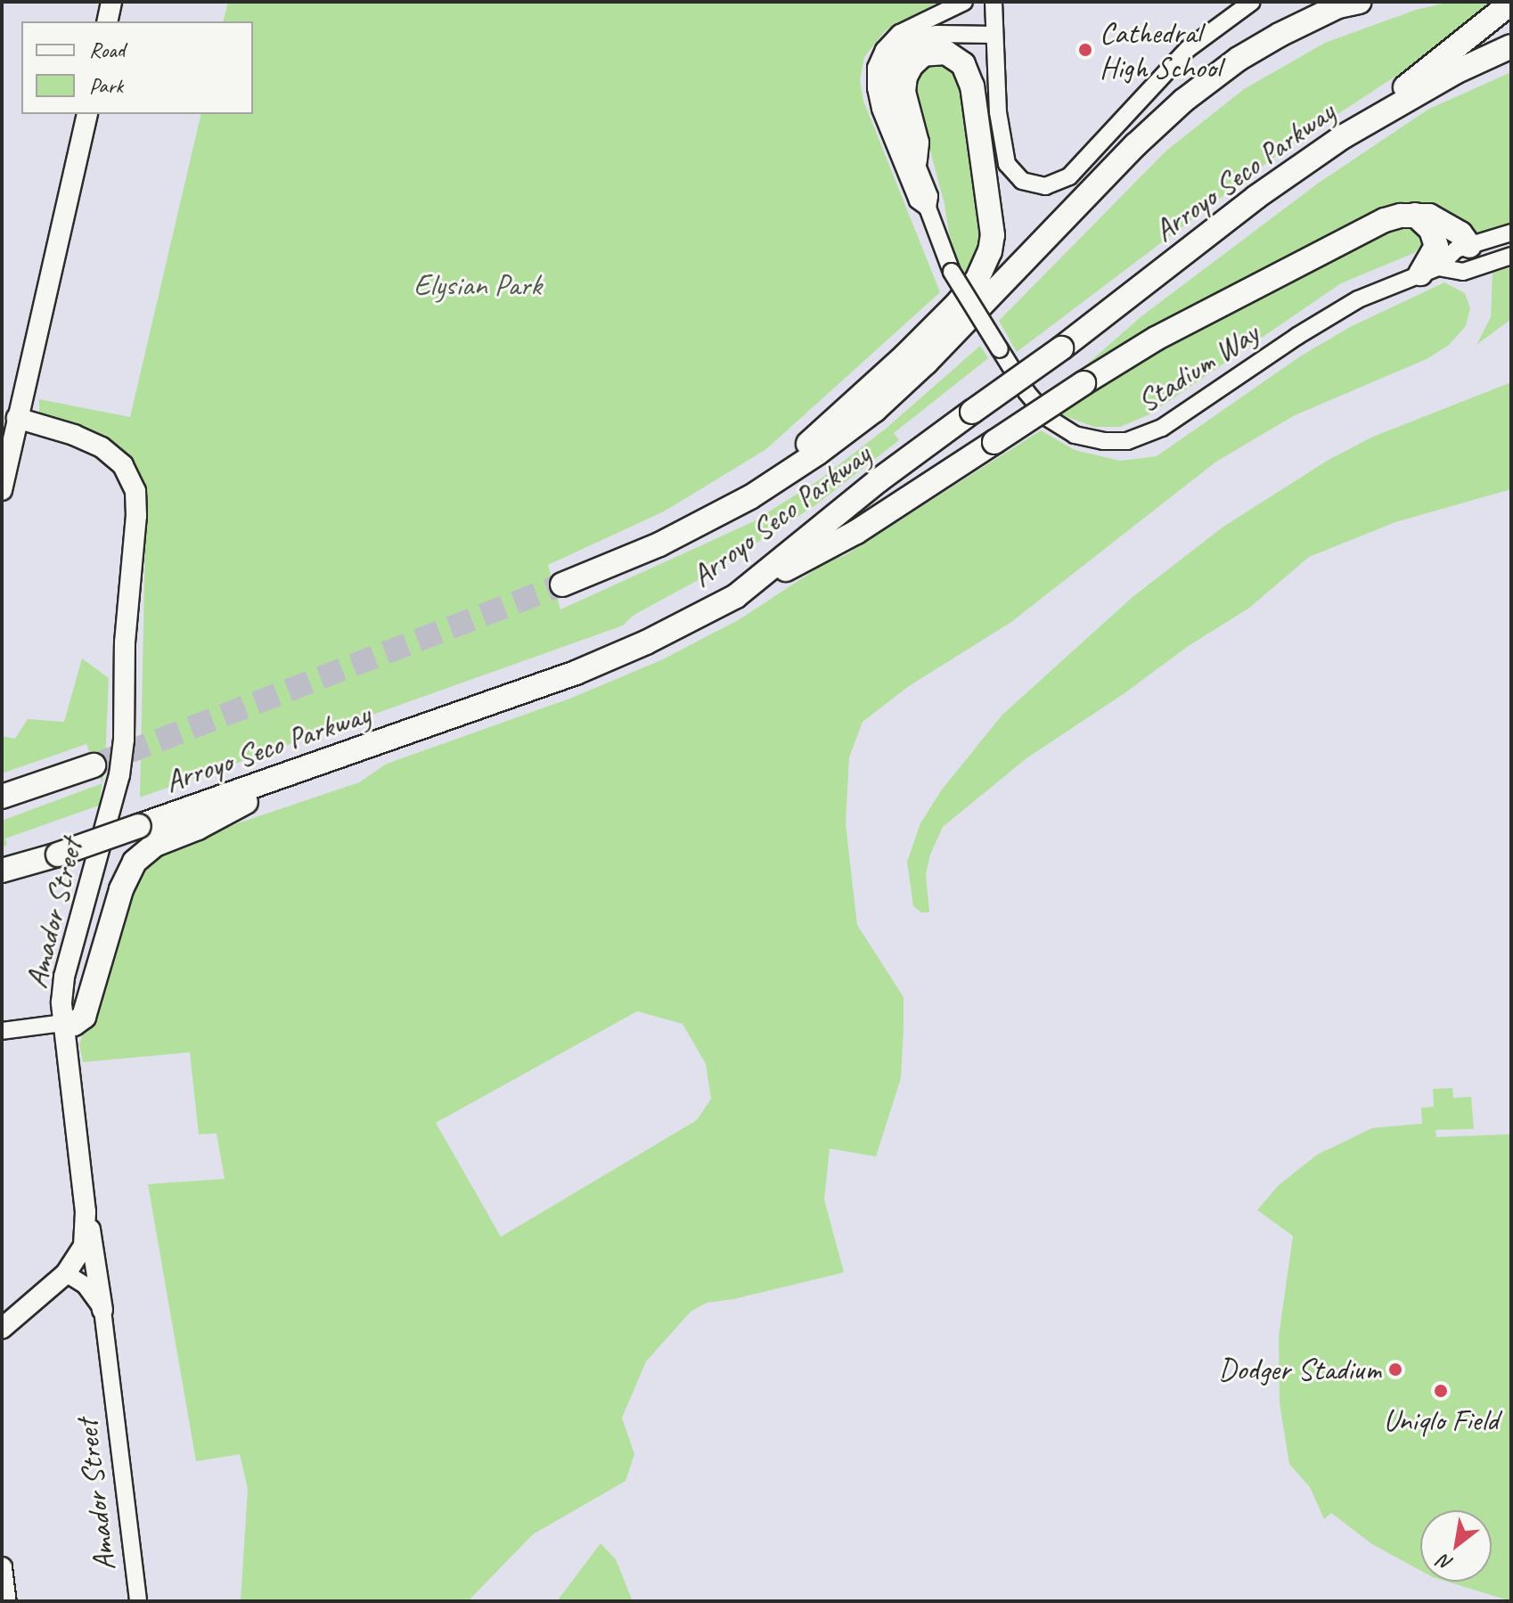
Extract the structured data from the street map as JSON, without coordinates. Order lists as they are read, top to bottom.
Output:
{
  "streets": {
    "highway": ["Arroyo Seco Parkway"],
    "main road": ["Amador Street"],
    "street": ["Stadium Way"]
  },
  "parks": ["Elysian Park"],
  "places": ["Cathedral High School", "Dodger Stadium", "Uniqlo Field"],
  "legend": ["Road", "Park"],
  "north": "bottom left"
}
